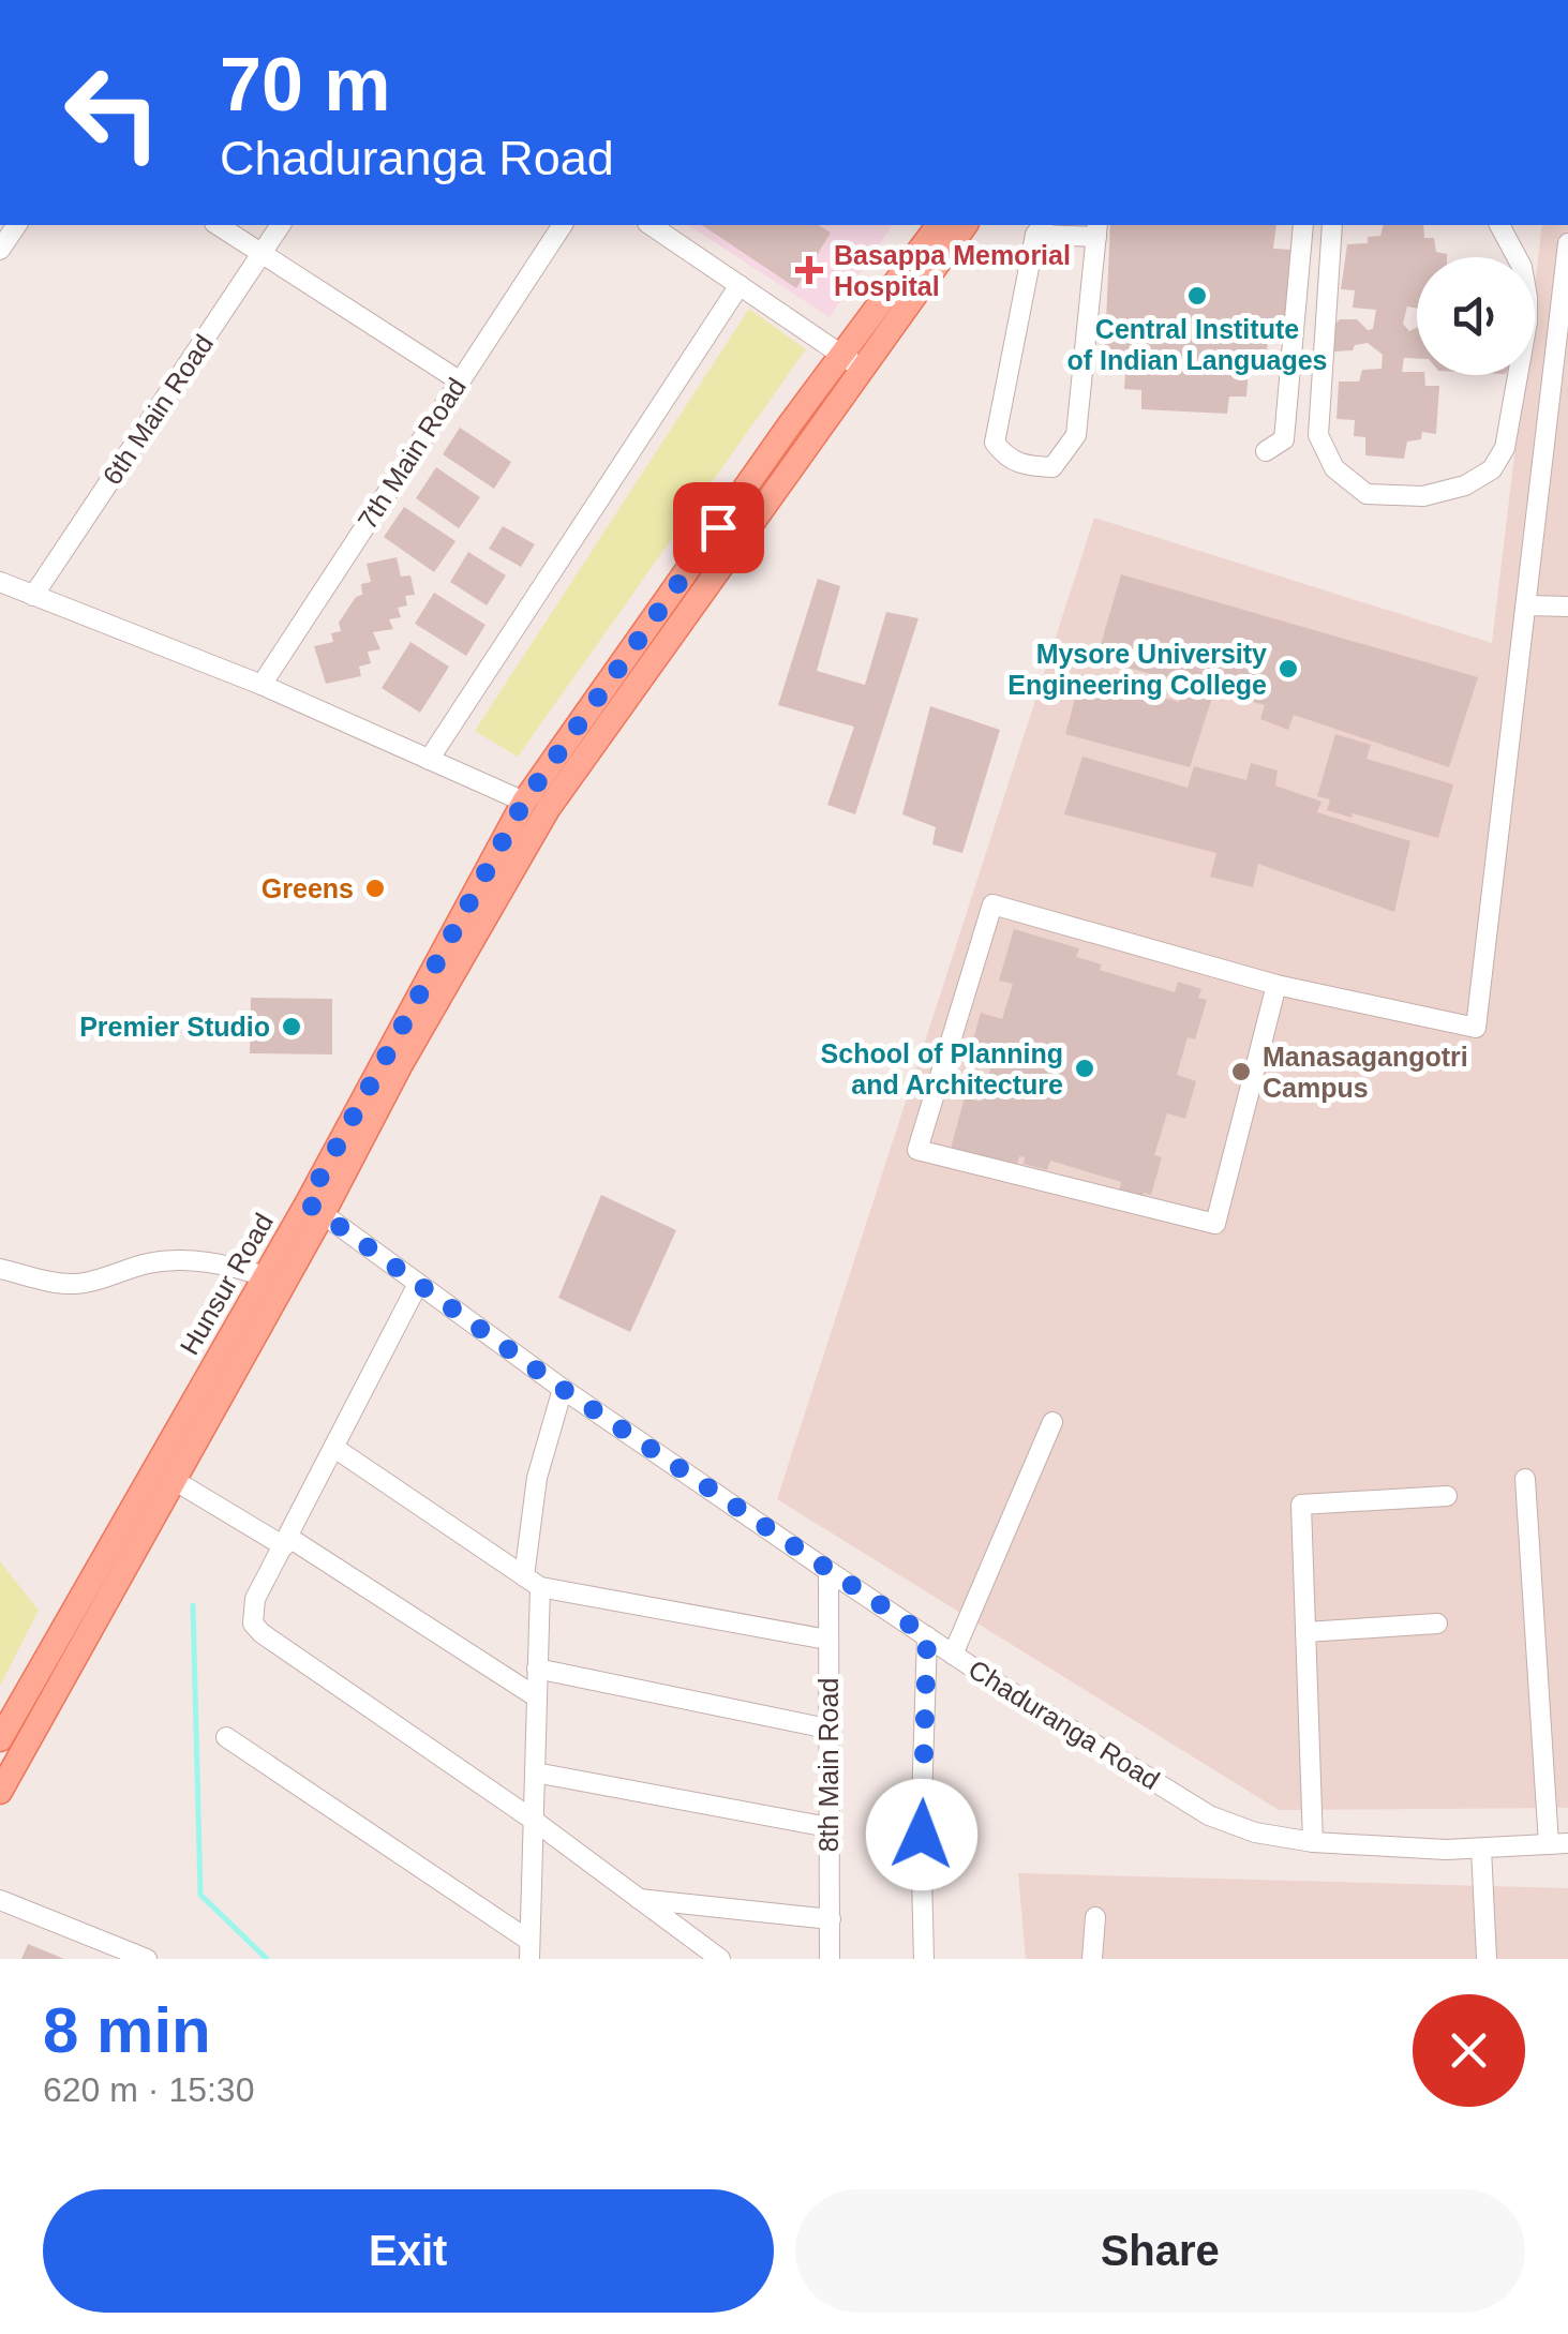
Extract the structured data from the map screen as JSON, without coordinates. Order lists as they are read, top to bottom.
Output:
{
  "streets": {
    "main road": ["Hunsur Road"],
    "street": [
      "6th Main Road",
      "7th Main Road",
      "Chaduranga Road",
      "8th Main Road"
    ]
  },
  "crossings": [
    ["Hunsur Road", "Chaduranga Road"],
    ["Chaduranga Road", "8th Main Road"]
  ],
  "places": {
    "health": ["Basappa Memorial Hospital"],
    "other": [
      "Central Institute of Indian Languages",
      "Mysore University Engineering College",
      "Greens",
      "Premier Studio",
      "School of Planning and Architecture",
      "Manasagangotri Campus"
    ]
  },
  "page": {
    "turn": ["70 m", "Chaduranga Road"],
    "heading": ["8 min", "620 m · 15:30"],
    "buttons": ["Exit", "Share"]
  }
}
